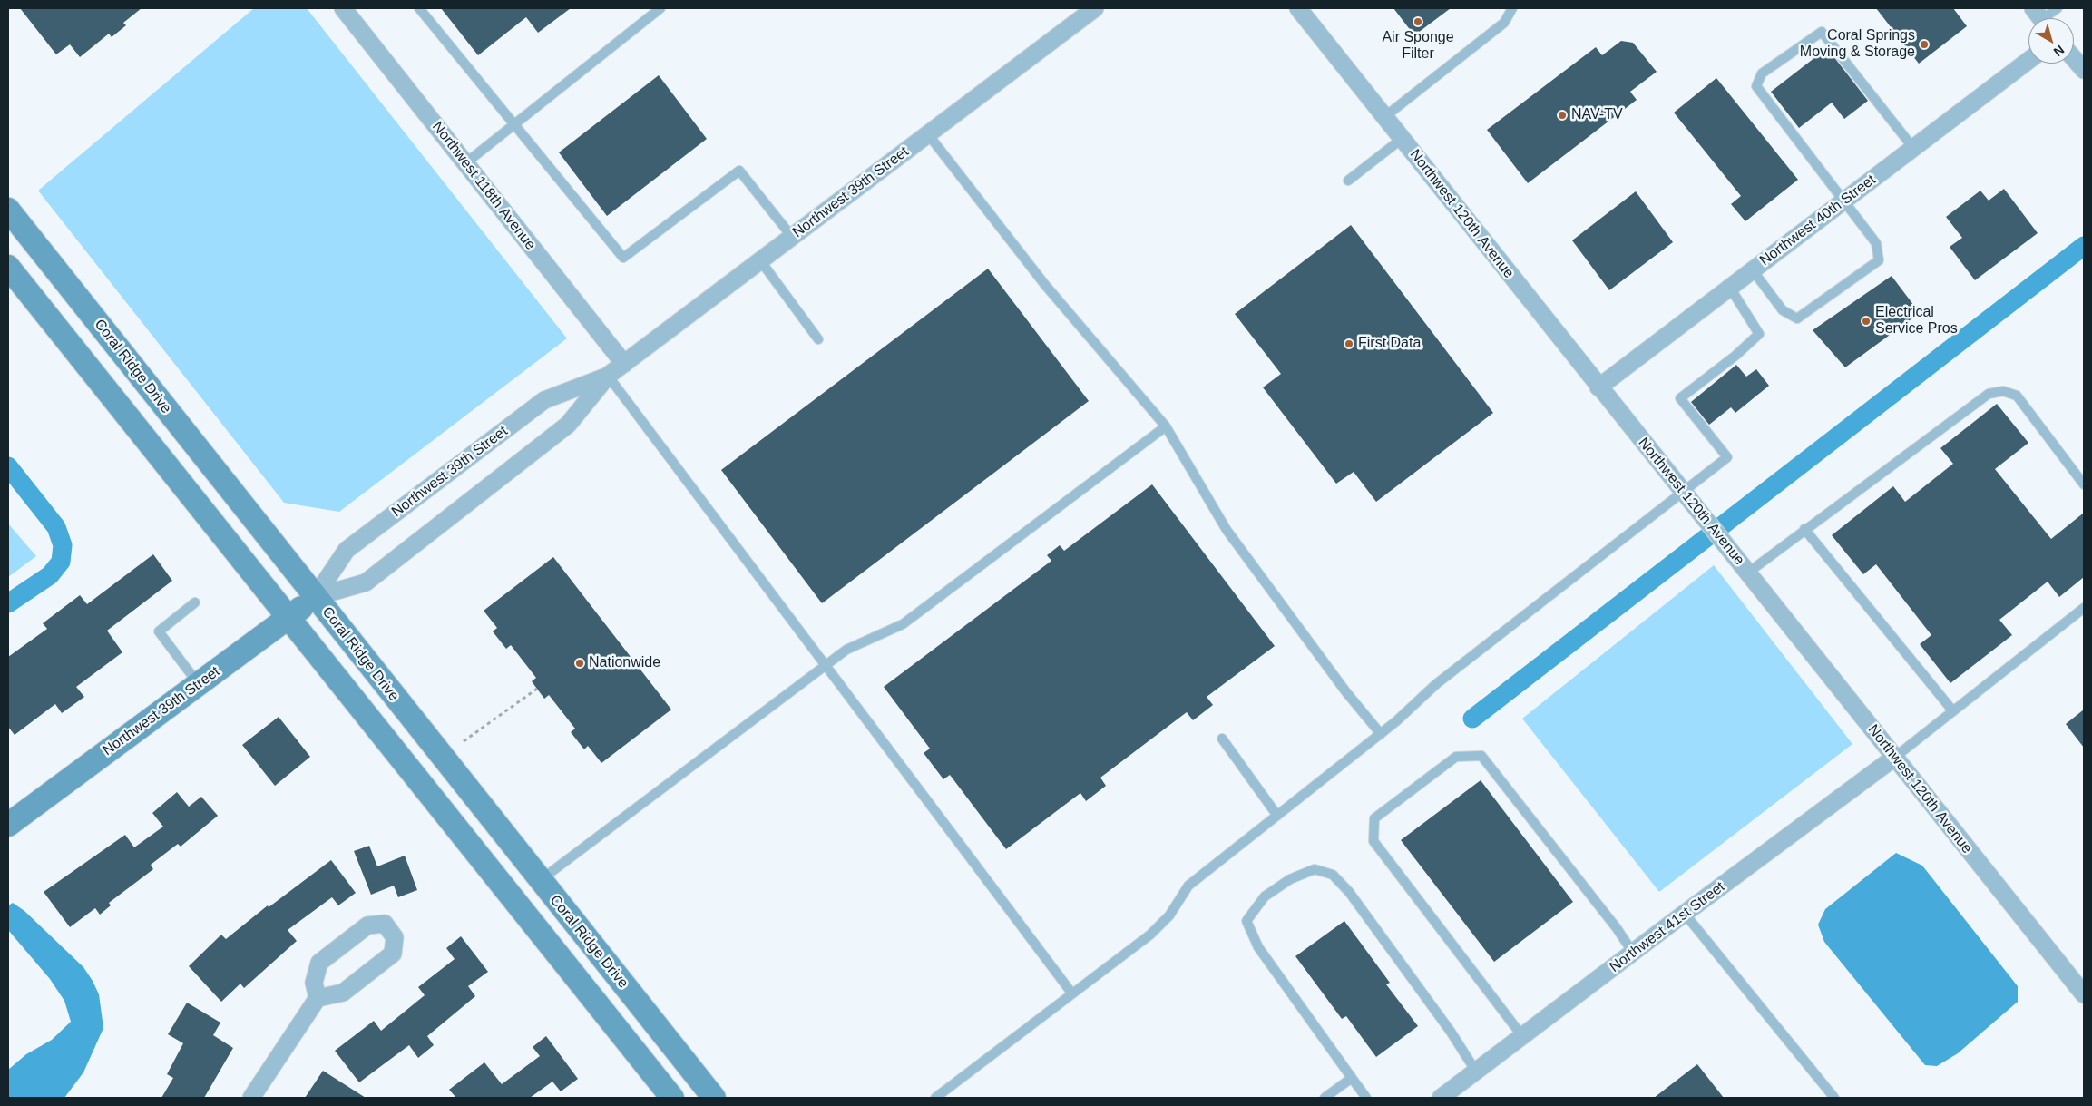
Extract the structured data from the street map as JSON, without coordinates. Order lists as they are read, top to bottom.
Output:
{
  "streets": {
    "main road": ["Northwest 39th Street", "Coral Ridge Drive"],
    "street": [
      "Northwest 118th Avenue",
      "Northwest 120th Avenue",
      "Northwest 40th Street",
      "Northwest 41st Street"
    ]
  },
  "crossings": [
    ["Northwest 118th Avenue", "Northwest 39th Street"],
    ["Northwest 39th Street", "Coral Ridge Drive"],
    ["Northwest 120th Avenue", "Northwest 40th Street"],
    ["Northwest 120th Avenue", "Northwest 41st Street"]
  ],
  "places": [
    "Air Sponge Filter",
    "Coral Springs Moving & Storage",
    "NAV-TV",
    "Electrical Service Pros",
    "First Data",
    "Nationwide"
  ],
  "north": "bottom right"
}
